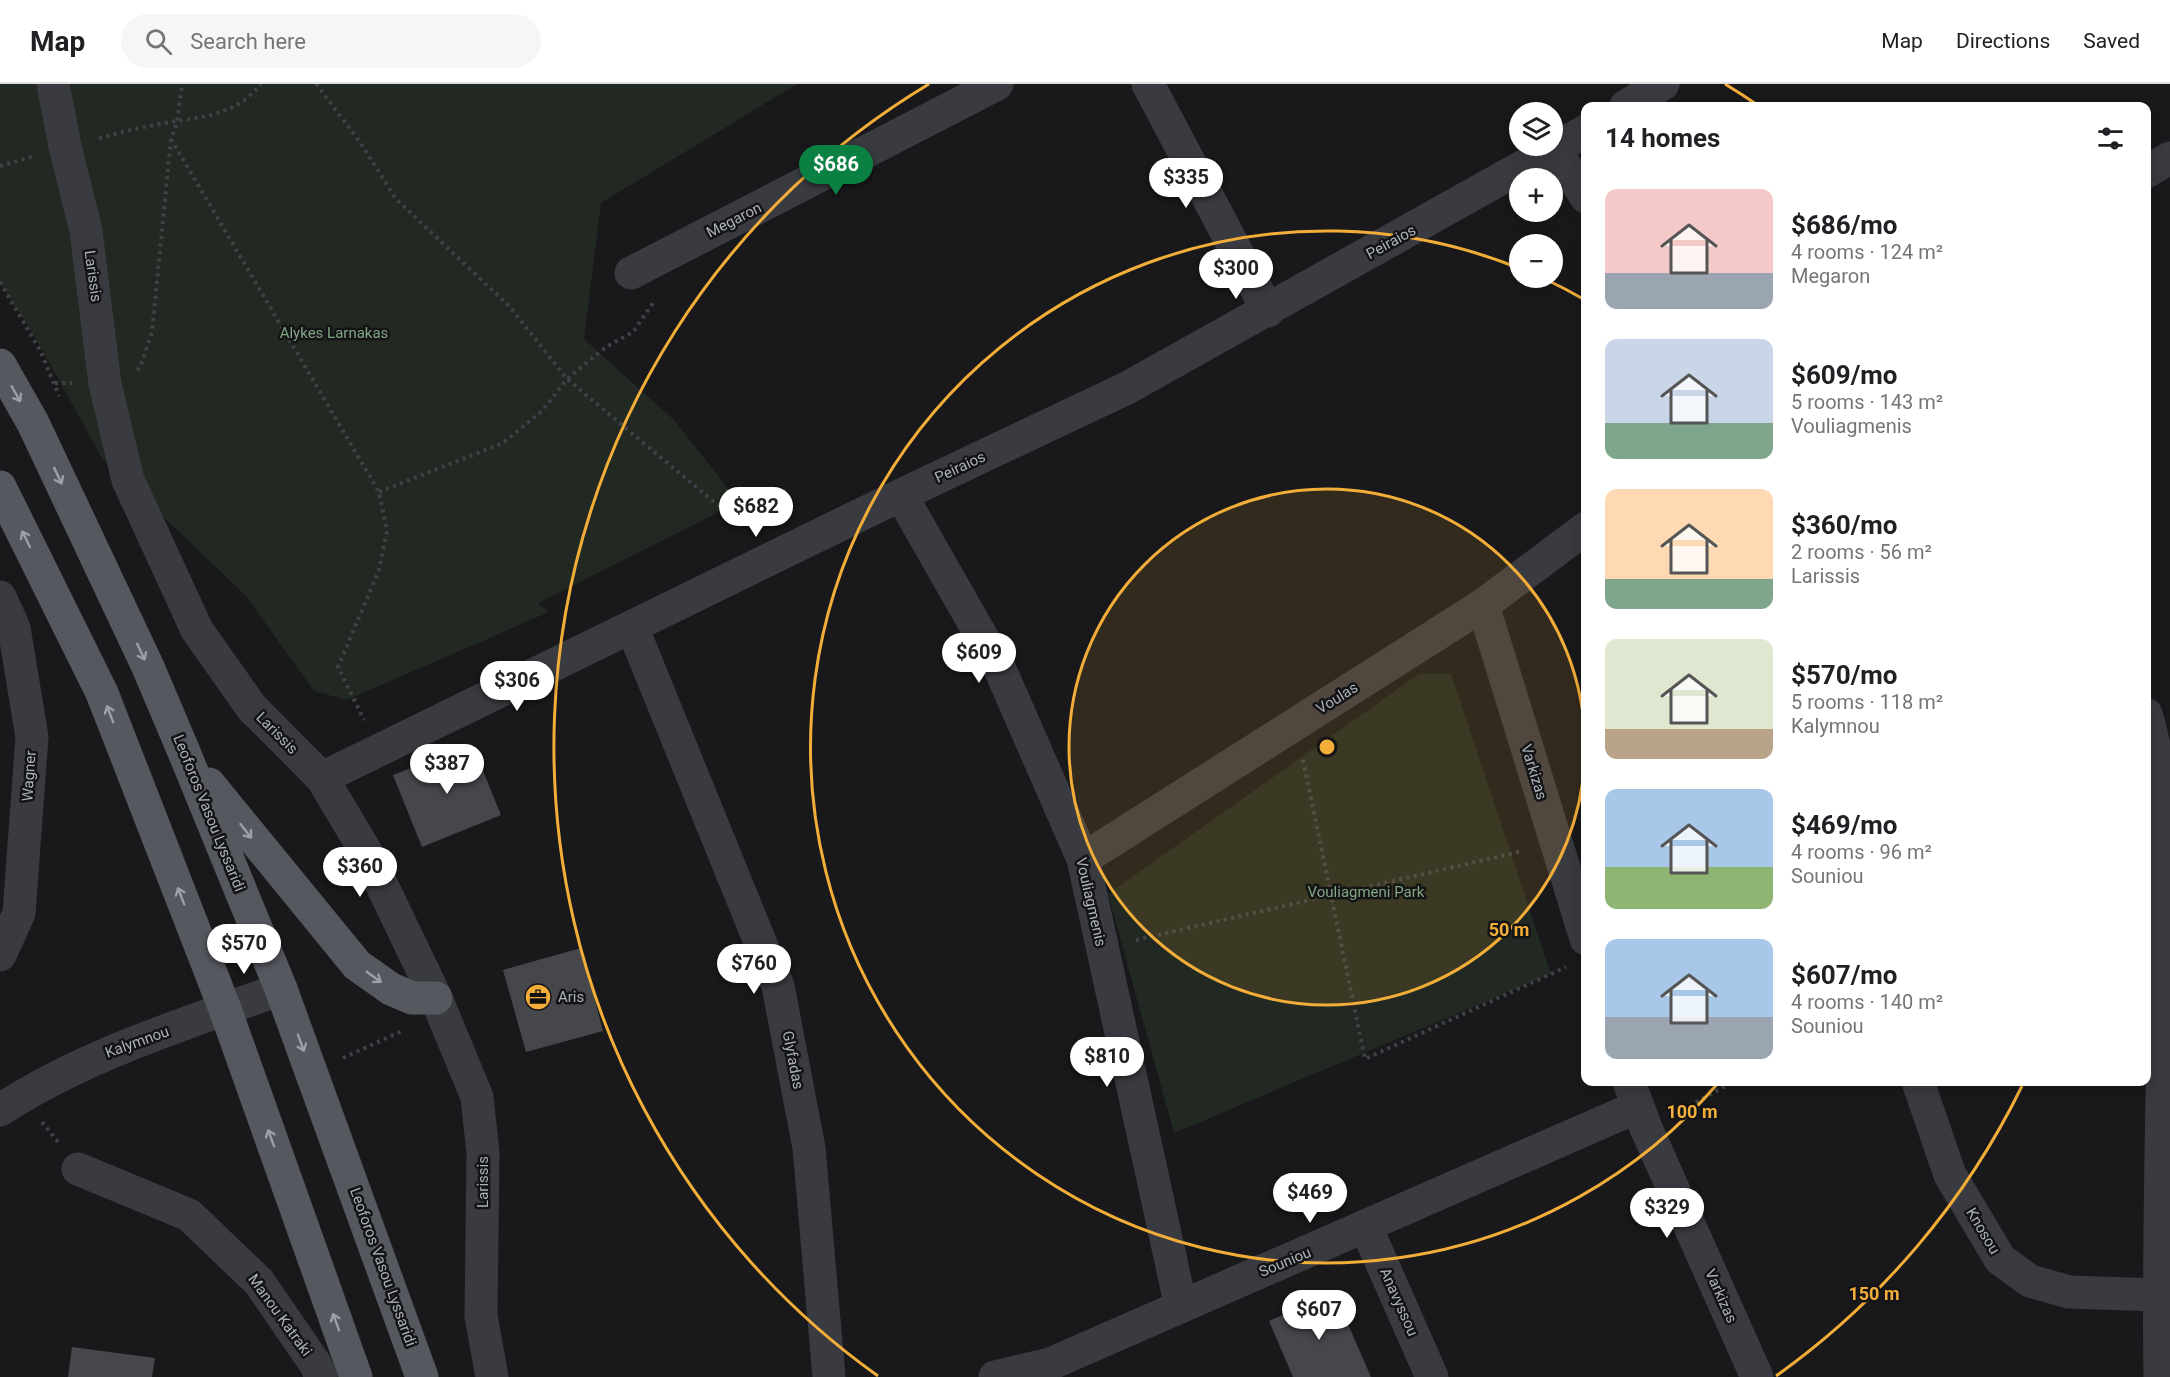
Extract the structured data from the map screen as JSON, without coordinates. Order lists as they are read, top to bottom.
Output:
{
  "streets": {
    "main road": ["Leoforos Vasou Lyssaridi"],
    "street": [
      "Megaron",
      "Peiraios",
      "Larissis",
      "Voulas",
      "Varkizas",
      "Wagner",
      "Vouliagmenis",
      "Kalymnou",
      "Glyfadas",
      "Knosou",
      "Souniou",
      "Anavyssou",
      "Manou Katraki"
    ]
  },
  "crossings": [
    ["Peiraios", "Larissis"],
    ["Peiraios", "Vouliagmenis"],
    ["Peiraios", "Glyfadas"],
    ["Voulas", "Varkizas"],
    ["Voulas", "Vouliagmenis"],
    ["Varkizas", "Souniou"],
    ["Leoforos Vasou Lyssaridi", "Kalymnou"],
    ["Vouliagmenis", "Souniou"],
    ["Souniou", "Anavyssou"]
  ],
  "parks": ["Alykes Larnakas", "Vouliagmeni Park"],
  "places": {
    "office": ["Aris"]
  },
  "page": {
    "header": "Map",
    "search": "Search here",
    "nav": ["Map", "Directions", "Saved"],
    "map_buttons": ["+", "−"],
    "heading": "14 homes",
    "price": [
      "$686",
      "$335",
      "$300",
      "$682",
      "$609",
      "$306",
      "$387",
      "$360",
      "$570",
      "$760",
      "$810",
      "$469",
      "$329",
      "$607"
    ],
    "list": [
      {
        "name": "$686/mo",
        "note": "4 rooms · 124 m² · Megaron"
      },
      {
        "name": "$609/mo",
        "note": "5 rooms · 143 m² · Vouliagmenis"
      },
      {
        "name": "$360/mo",
        "note": "2 rooms · 56 m² · Larissis"
      },
      {
        "name": "$570/mo",
        "note": "5 rooms · 118 m² · Kalymnou"
      },
      {
        "name": "$469/mo",
        "note": "4 rooms · 96 m² · Souniou"
      },
      {
        "name": "$607/mo",
        "note": "4 rooms · 140 m² · Souniou"
      }
    ]
  },
  "rings": ["50 m", "100 m", "150 m"]
}
